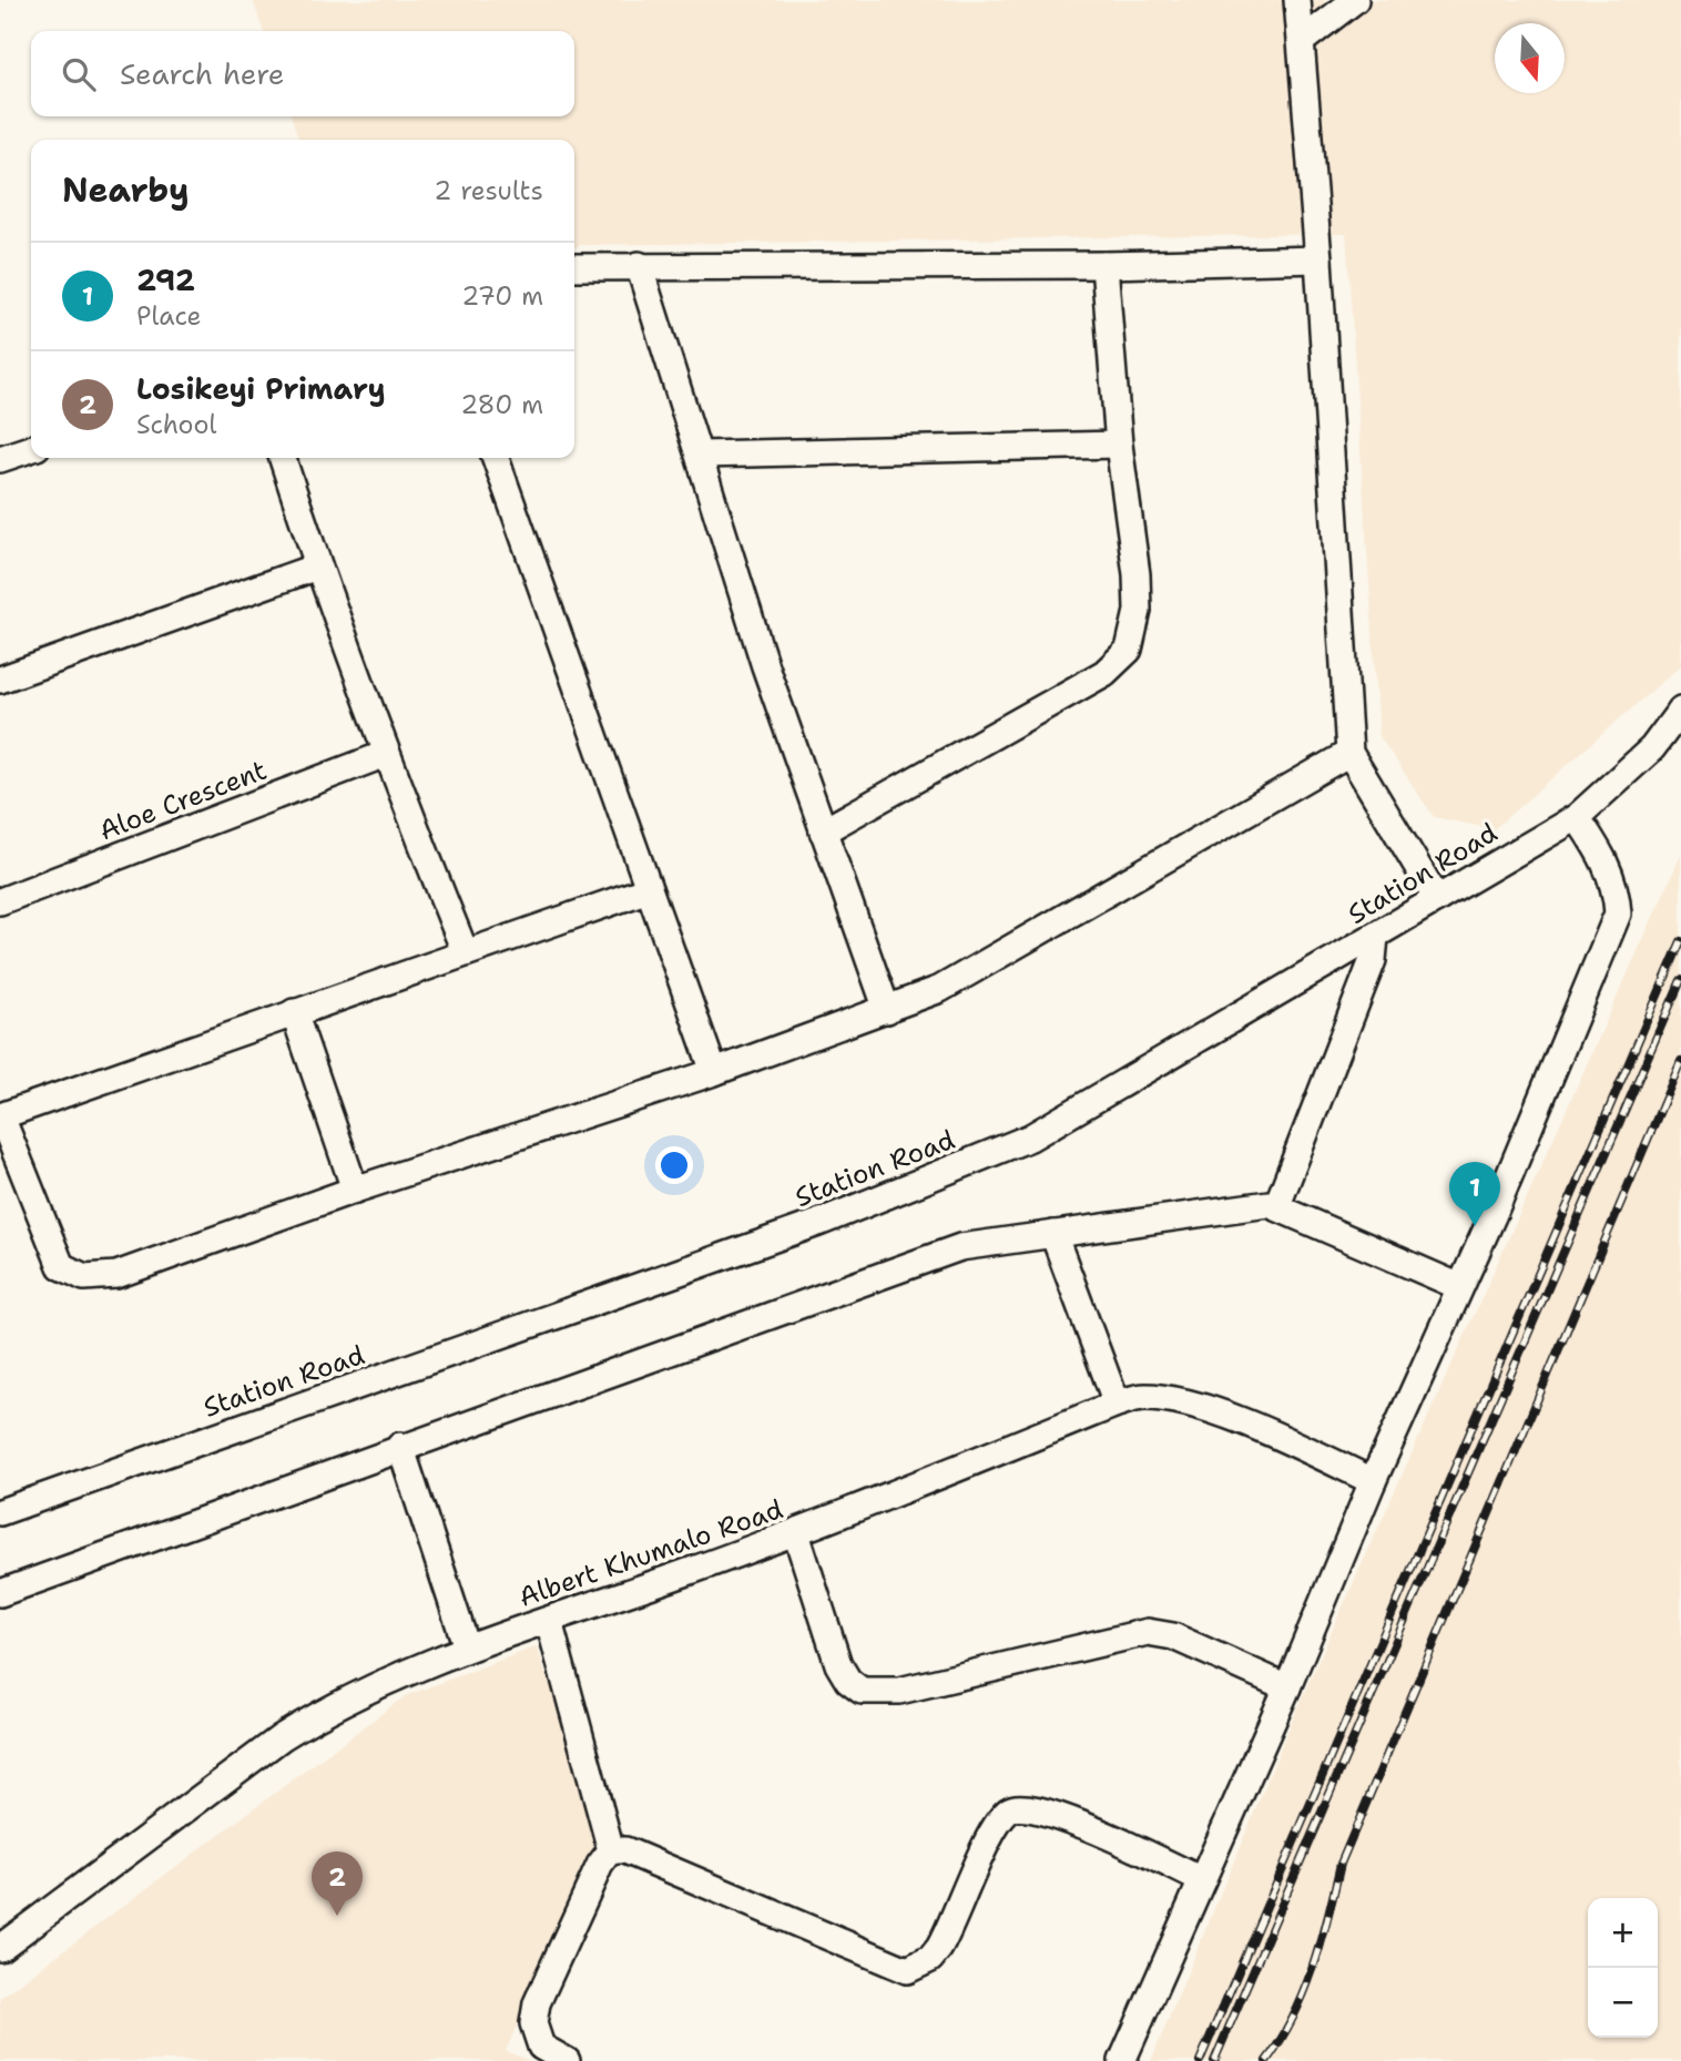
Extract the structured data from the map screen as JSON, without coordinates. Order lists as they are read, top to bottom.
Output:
{
  "streets": {
    "street": ["Aloe Crescent", "Station Road", "Albert Khumalo Road"]
  },
  "north": "bottom",
  "page": {
    "search": "Search here",
    "heading": ["Nearby", "2 results"],
    "list": [
      {
        "mark": "1",
        "name": "292",
        "note": "Place",
        "value": "270 m"
      },
      {
        "mark": "2",
        "name": "Losikeyi Primary",
        "note": "School",
        "value": "280 m"
      }
    ],
    "pins": ["1", "2"],
    "map_buttons": ["+", "−"]
  }
}
